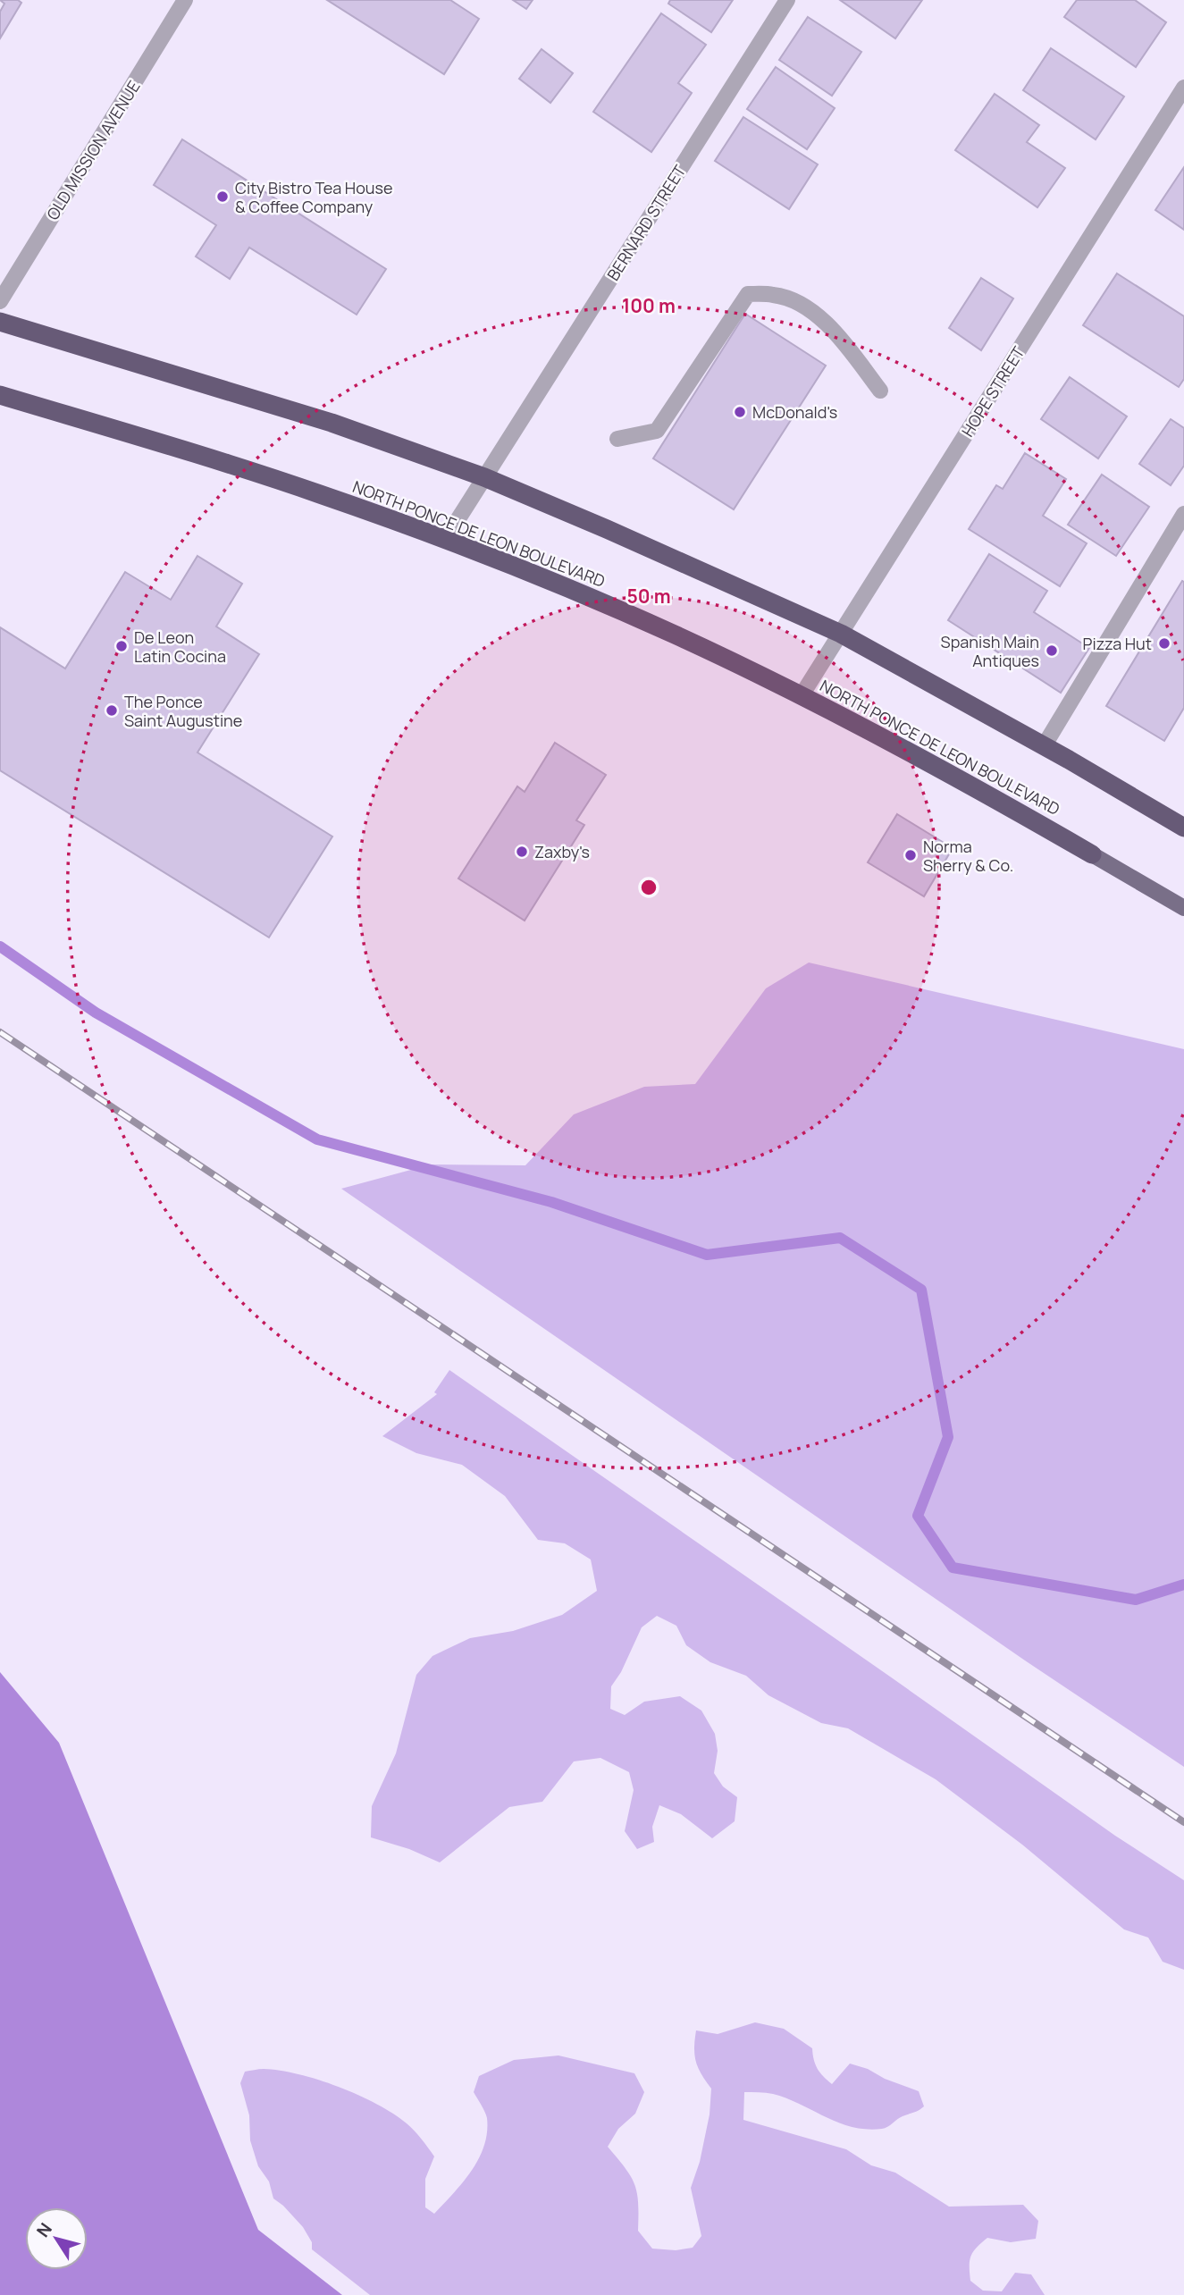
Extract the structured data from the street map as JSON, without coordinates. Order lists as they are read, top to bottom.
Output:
{
  "streets": {
    "highway": ["NORTH PONCE DE LEON BOULEVARD"],
    "street": ["OLD MISSION AVENUE", "BERNARD STREET", "HOPE STREET"]
  },
  "crossings": [
    ["BERNARD STREET", "NORTH PONCE DE LEON BOULEVARD"],
    ["HOPE STREET", "NORTH PONCE DE LEON BOULEVARD"]
  ],
  "places": [
    "City Bistro Tea House & Coffee Company",
    "McDonald's",
    "Pizza Hut",
    "De Leon Latin Cocina",
    "Spanish Main Antiques",
    "The Ponce Saint Augustine",
    "Zaxby's",
    "Norma Sherry & Co."
  ],
  "north": "top left",
  "rings": ["100 m", "50 m"]
}
